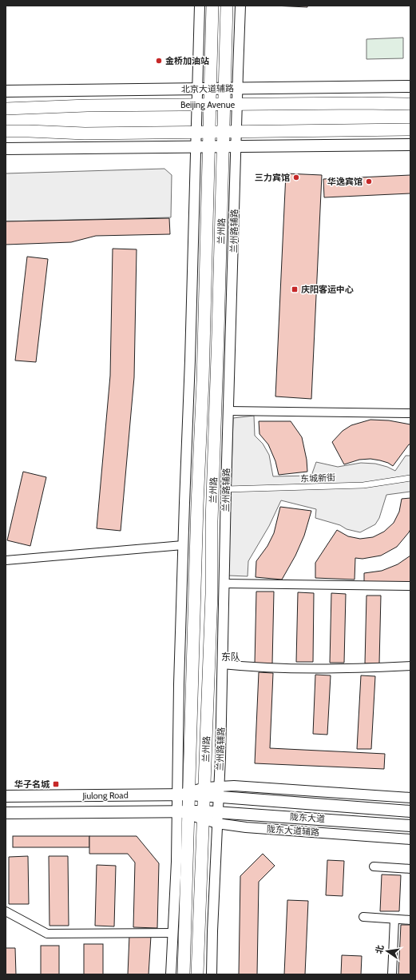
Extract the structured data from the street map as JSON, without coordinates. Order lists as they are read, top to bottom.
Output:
{
  "streets": {
    "main road": [
      "北京大道辅路",
      "Beijing Avenue",
      "兰州路",
      "Jiulong Road",
      "陇东大道"
    ],
    "street": ["兰州路辅路", "东城新街", "陇东大道辅路"]
  },
  "crossings": [
    ["北京大道辅路", "兰州路"],
    ["北京大道辅路", "兰州路辅路"],
    ["Beijing Avenue", "兰州路"],
    ["Beijing Avenue", "兰州路辅路"],
    ["兰州路", "Jiulong Road"],
    ["兰州路", "陇东大道"],
    ["兰州路", "陇东大道辅路"],
    ["兰州路辅路", "东城新街"],
    ["兰州路辅路", "陇东大道"],
    ["兰州路辅路", "陇东大道辅路"],
    ["Jiulong Road", "陇东大道"],
    ["Jiulong Road", "陇东大道辅路"],
    ["陇东大道", "陇东大道辅路"]
  ],
  "districts": ["东队"],
  "places": {
    "other": ["金桥加油站", "三力宾馆", "华逸宾馆"],
    "transit": ["庆阳客运中心", "华子名城"]
  },
  "north": "left"
}
